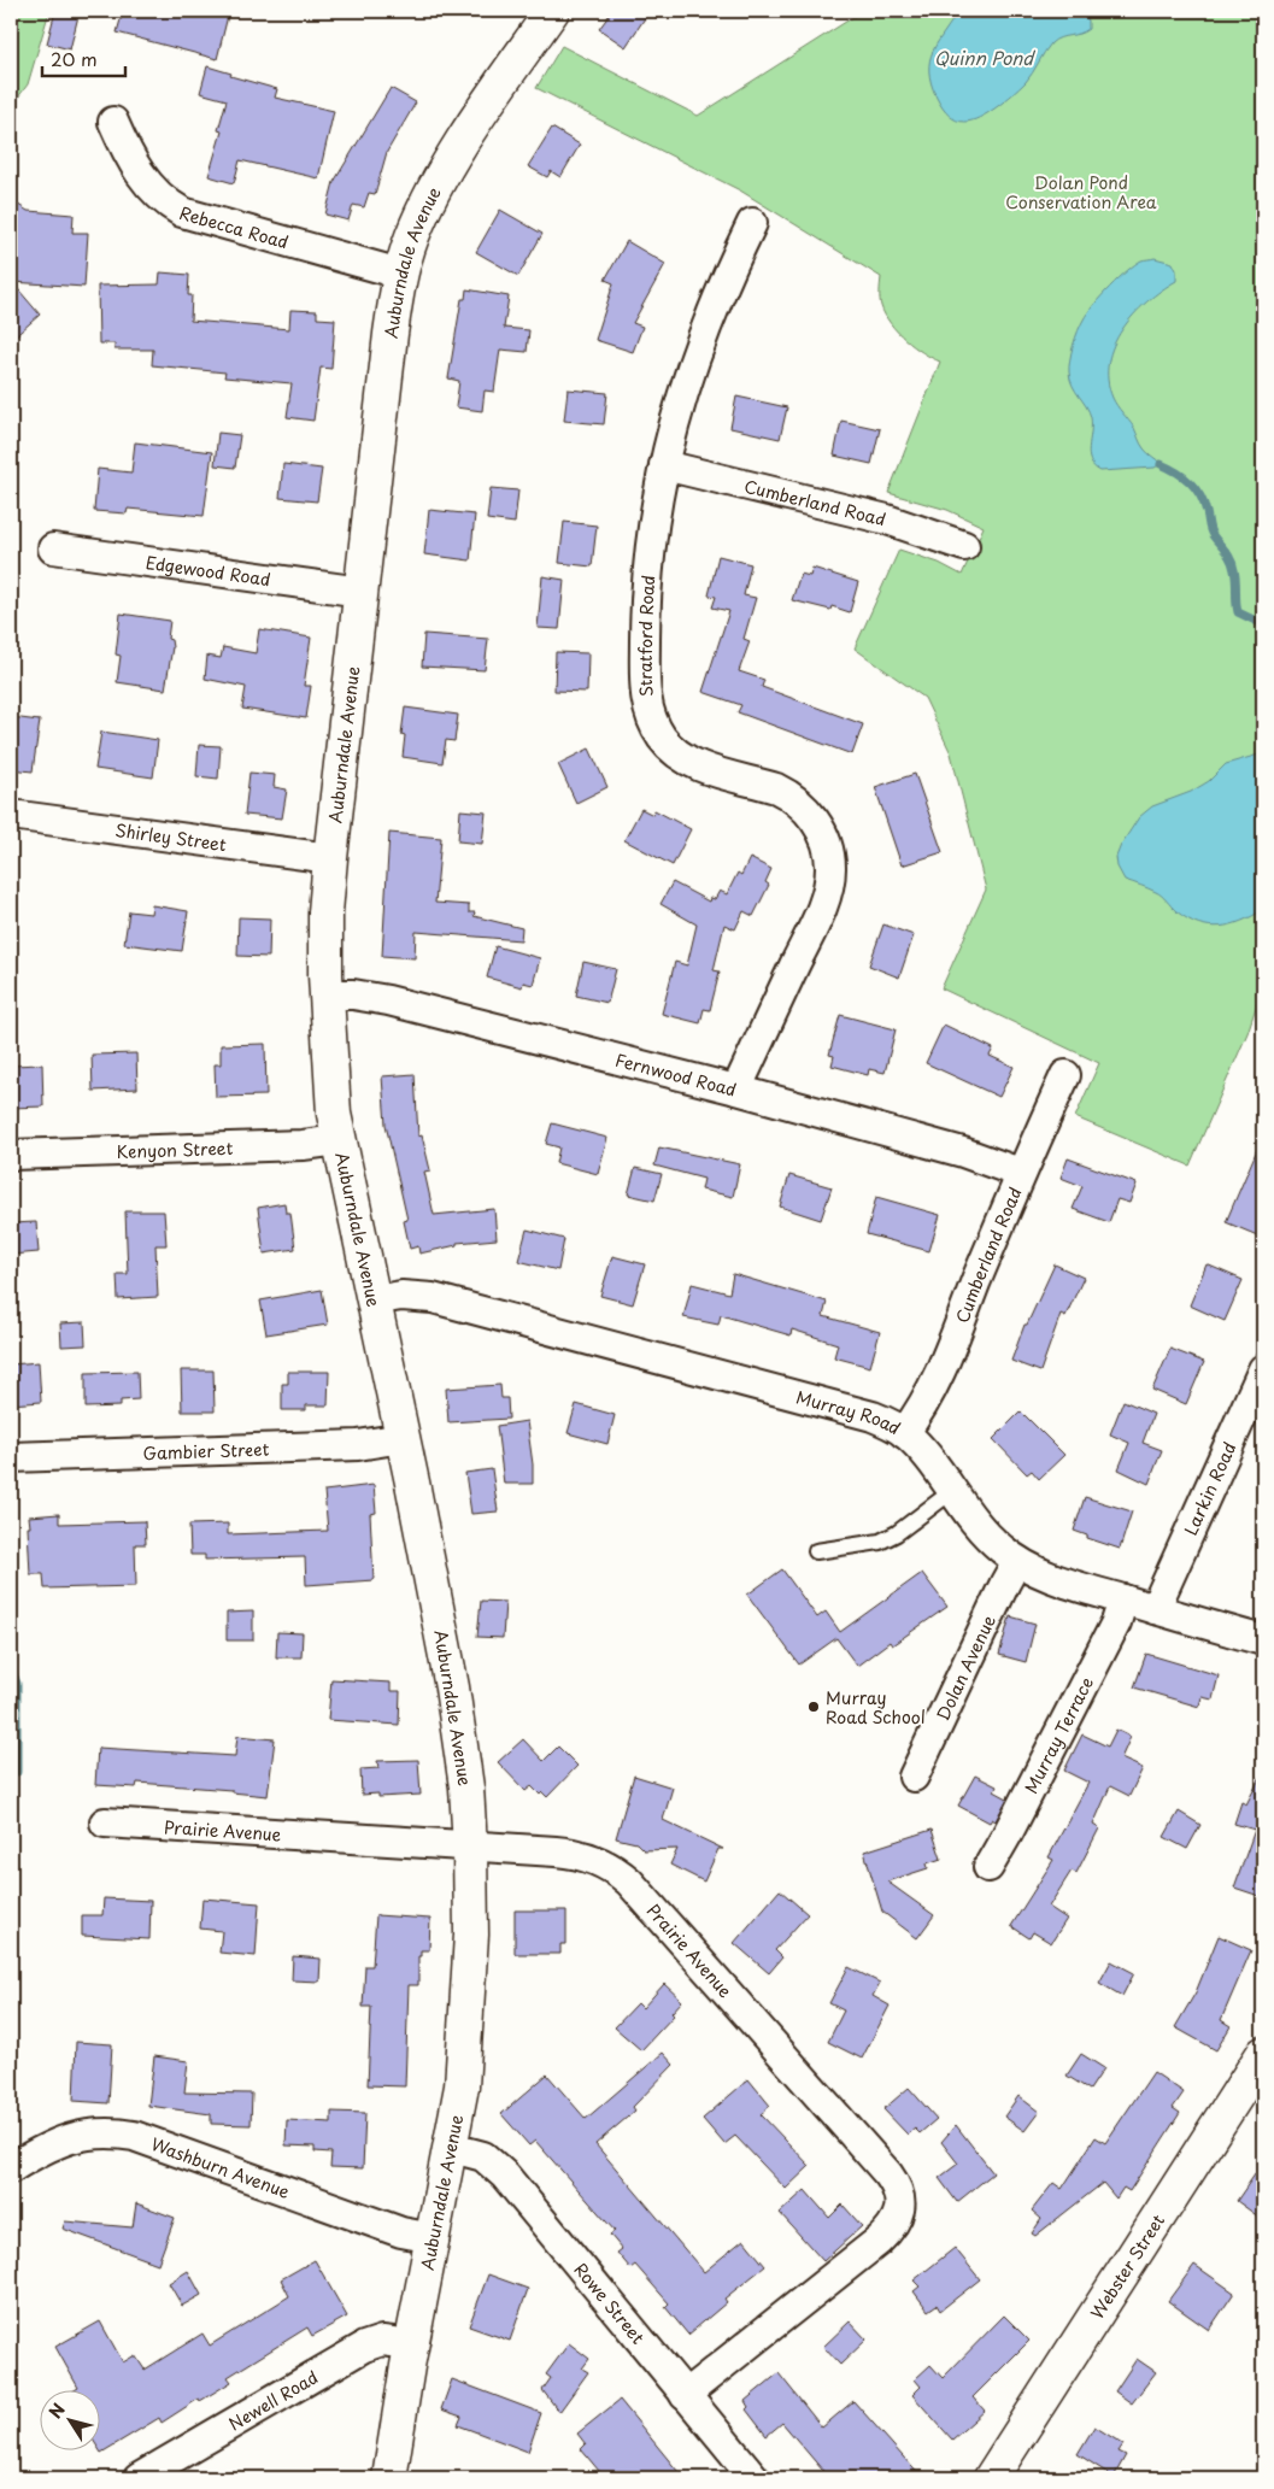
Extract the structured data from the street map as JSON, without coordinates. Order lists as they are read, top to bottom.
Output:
{
  "streets": {
    "street": [
      "Rebecca Road",
      "Auburndale Avenue",
      "Cumberland Road",
      "Edgewood Road",
      "Stratford Road",
      "Shirley Street",
      "Fernwood Road",
      "Kenyon Street",
      "Murray Road",
      "Gambier Street",
      "Larkin Road",
      "Dolan Avenue",
      "Murray Terrace",
      "Prairie Avenue",
      "Washburn Avenue",
      "Webster Street",
      "Rowe Street",
      "Newell Road"
    ]
  },
  "crossings": [
    ["Rebecca Road", "Auburndale Avenue"],
    ["Auburndale Avenue", "Edgewood Road"],
    ["Auburndale Avenue", "Shirley Street"],
    ["Auburndale Avenue", "Fernwood Road"],
    ["Auburndale Avenue", "Kenyon Street"],
    ["Auburndale Avenue", "Murray Road"],
    ["Auburndale Avenue", "Gambier Street"],
    ["Auburndale Avenue", "Prairie Avenue"],
    ["Auburndale Avenue", "Washburn Avenue"],
    ["Auburndale Avenue", "Rowe Street"],
    ["Auburndale Avenue", "Newell Road"],
    ["Cumberland Road", "Stratford Road"],
    ["Cumberland Road", "Fernwood Road"],
    ["Cumberland Road", "Murray Road"],
    ["Stratford Road", "Fernwood Road"],
    ["Murray Road", "Larkin Road"],
    ["Murray Road", "Dolan Avenue"],
    ["Murray Road", "Murray Terrace"],
    ["Prairie Avenue", "Rowe Street"]
  ],
  "water": ["Quinn Pond"],
  "parks": ["Dolan Pond Conservation Area"],
  "places": ["Murray Road School"],
  "scale_bar": "20 m",
  "north": "top left"
}
